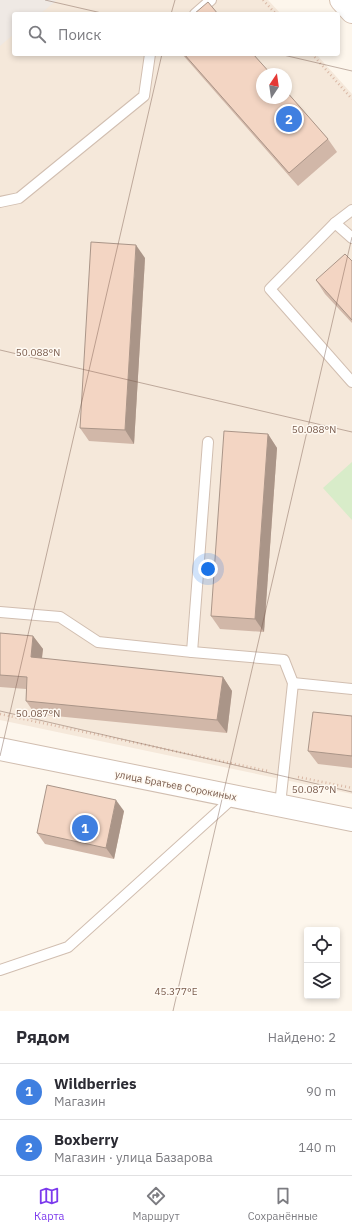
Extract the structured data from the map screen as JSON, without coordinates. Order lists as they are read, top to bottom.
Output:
{
  "streets": {
    "street": ["улица Братьев Сорокиных"]
  },
  "north": "top",
  "page": {
    "search": "Поиск",
    "pins": ["2", "1"],
    "heading": ["Рядом", "Найдено: 2"],
    "list": [
      {
        "mark": "1",
        "name": "Wildberries",
        "note": "Магазин",
        "value": "90 m"
      },
      {
        "mark": "2",
        "name": "Boxberry",
        "note": "Магазин · улица Базарова",
        "value": "140 m"
      }
    ],
    "nav": ["Карта", "Маршрут", "Сохранённые"]
  },
  "coordinates": ["50.088°N", "50.087°N", "45.377°E"]
}
